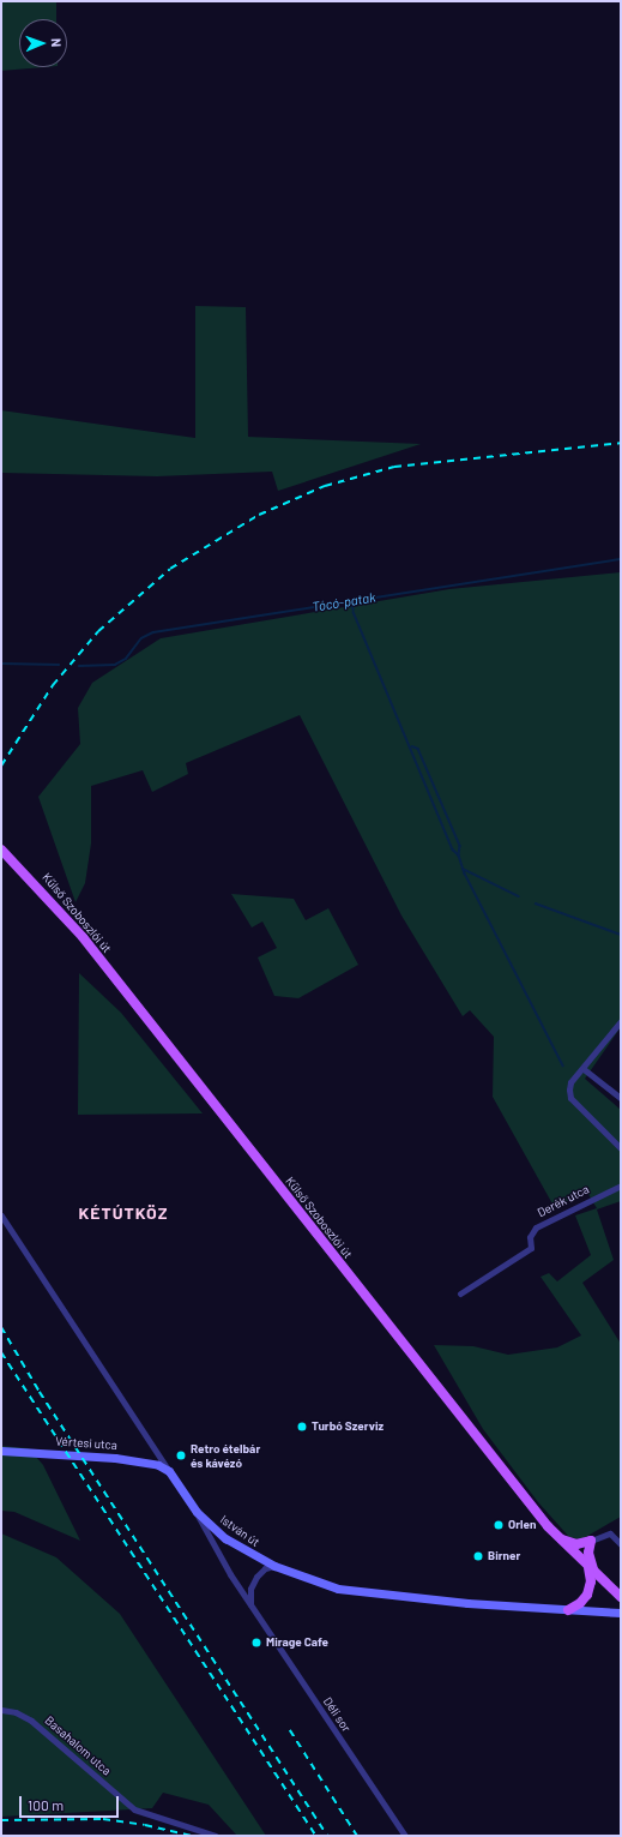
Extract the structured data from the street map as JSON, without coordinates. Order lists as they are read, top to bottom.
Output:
{
  "streets": {
    "main road": ["Külső Szoboszlói út"],
    "street": [
      "Derék utca",
      "Vértesi utca",
      "István út",
      "Déli sor",
      "Basahalom utca"
    ]
  },
  "crossings": [
    ["Vértesi utca", "István út"],
    ["István út", "Déli sor"]
  ],
  "districts": ["KÉTÚTKÖZ"],
  "water": ["Tócó-patak"],
  "places": [
    "Turbó Szerviz",
    "Retro ételbár és kávézó",
    "Orlen",
    "Birner",
    "Mirage Cafe"
  ],
  "scale_bar": "100 m",
  "north": "right"
}
